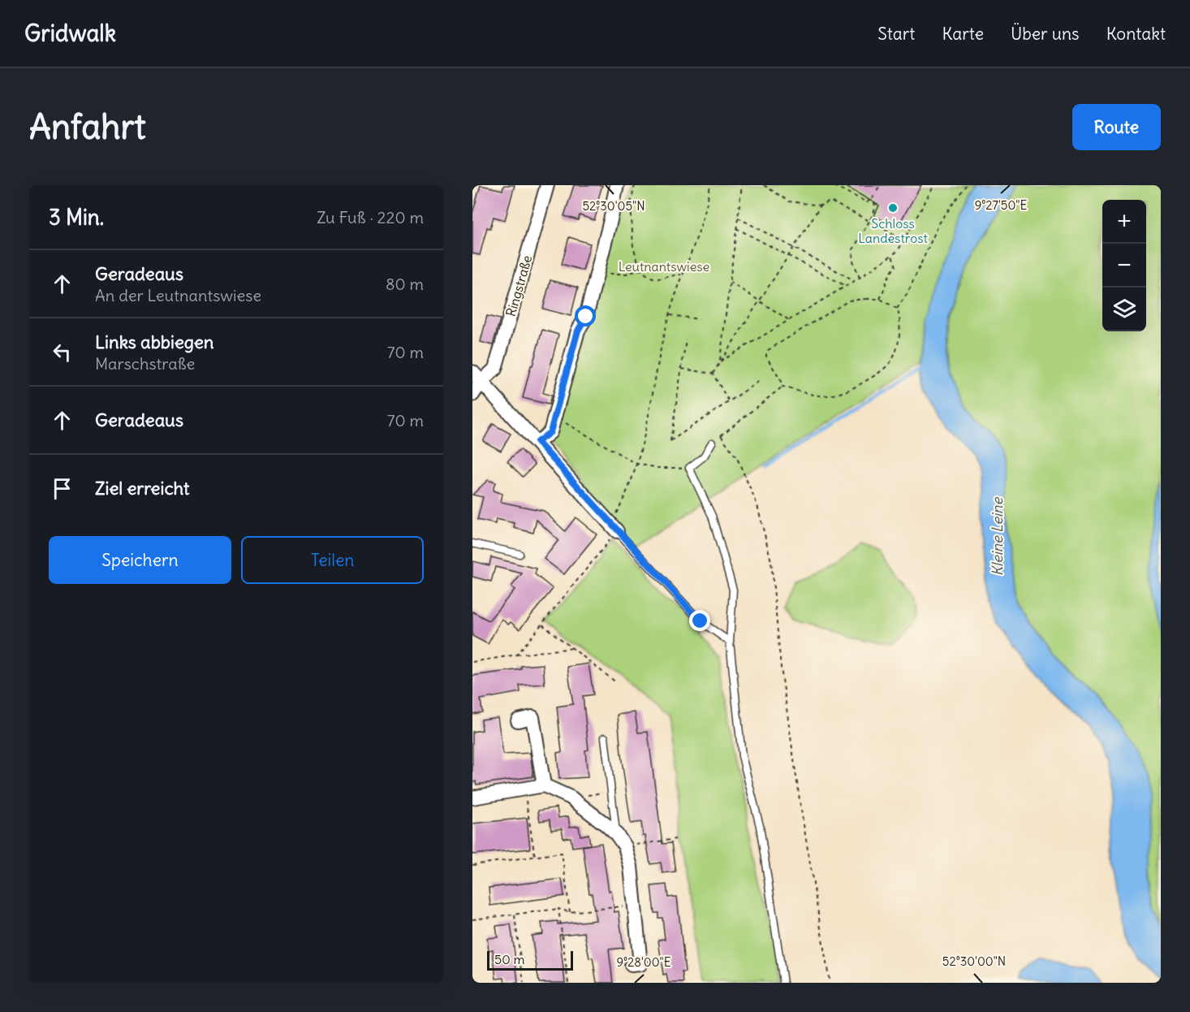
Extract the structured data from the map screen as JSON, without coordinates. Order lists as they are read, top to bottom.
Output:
{
  "streets": {
    "street": ["Ringstraße"]
  },
  "water": ["Kleine Leine"],
  "parks": ["Leutnantswiese"],
  "places": ["Schloss Landestrost"],
  "scale_bar": "50 m",
  "page": {
    "header": "Gridwalk",
    "nav": [
      "Start",
      "Karte",
      "Über uns",
      "Kontakt"
    ],
    "buttons": [
      "Route",
      ["Speichern", "Teilen"]
    ],
    "title": "Anfahrt",
    "heading": ["3 Min.", "Zu Fuß · 220 m"],
    "map_buttons": ["+", "−"],
    "list": [
      ["Geradeaus", "An der Leutnantswiese", "80 m"],
      ["Links abbiegen", "Marschstraße", "70 m"],
      ["Geradeaus", "70 m"],
      "Ziel erreicht"
    ],
    "scale": "50 m"
  },
  "coordinates": [
    "9°27'50\"E",
    "52°30'05\"N",
    "52°30'00\"N",
    "9°28'00\"E"
  ]
}
